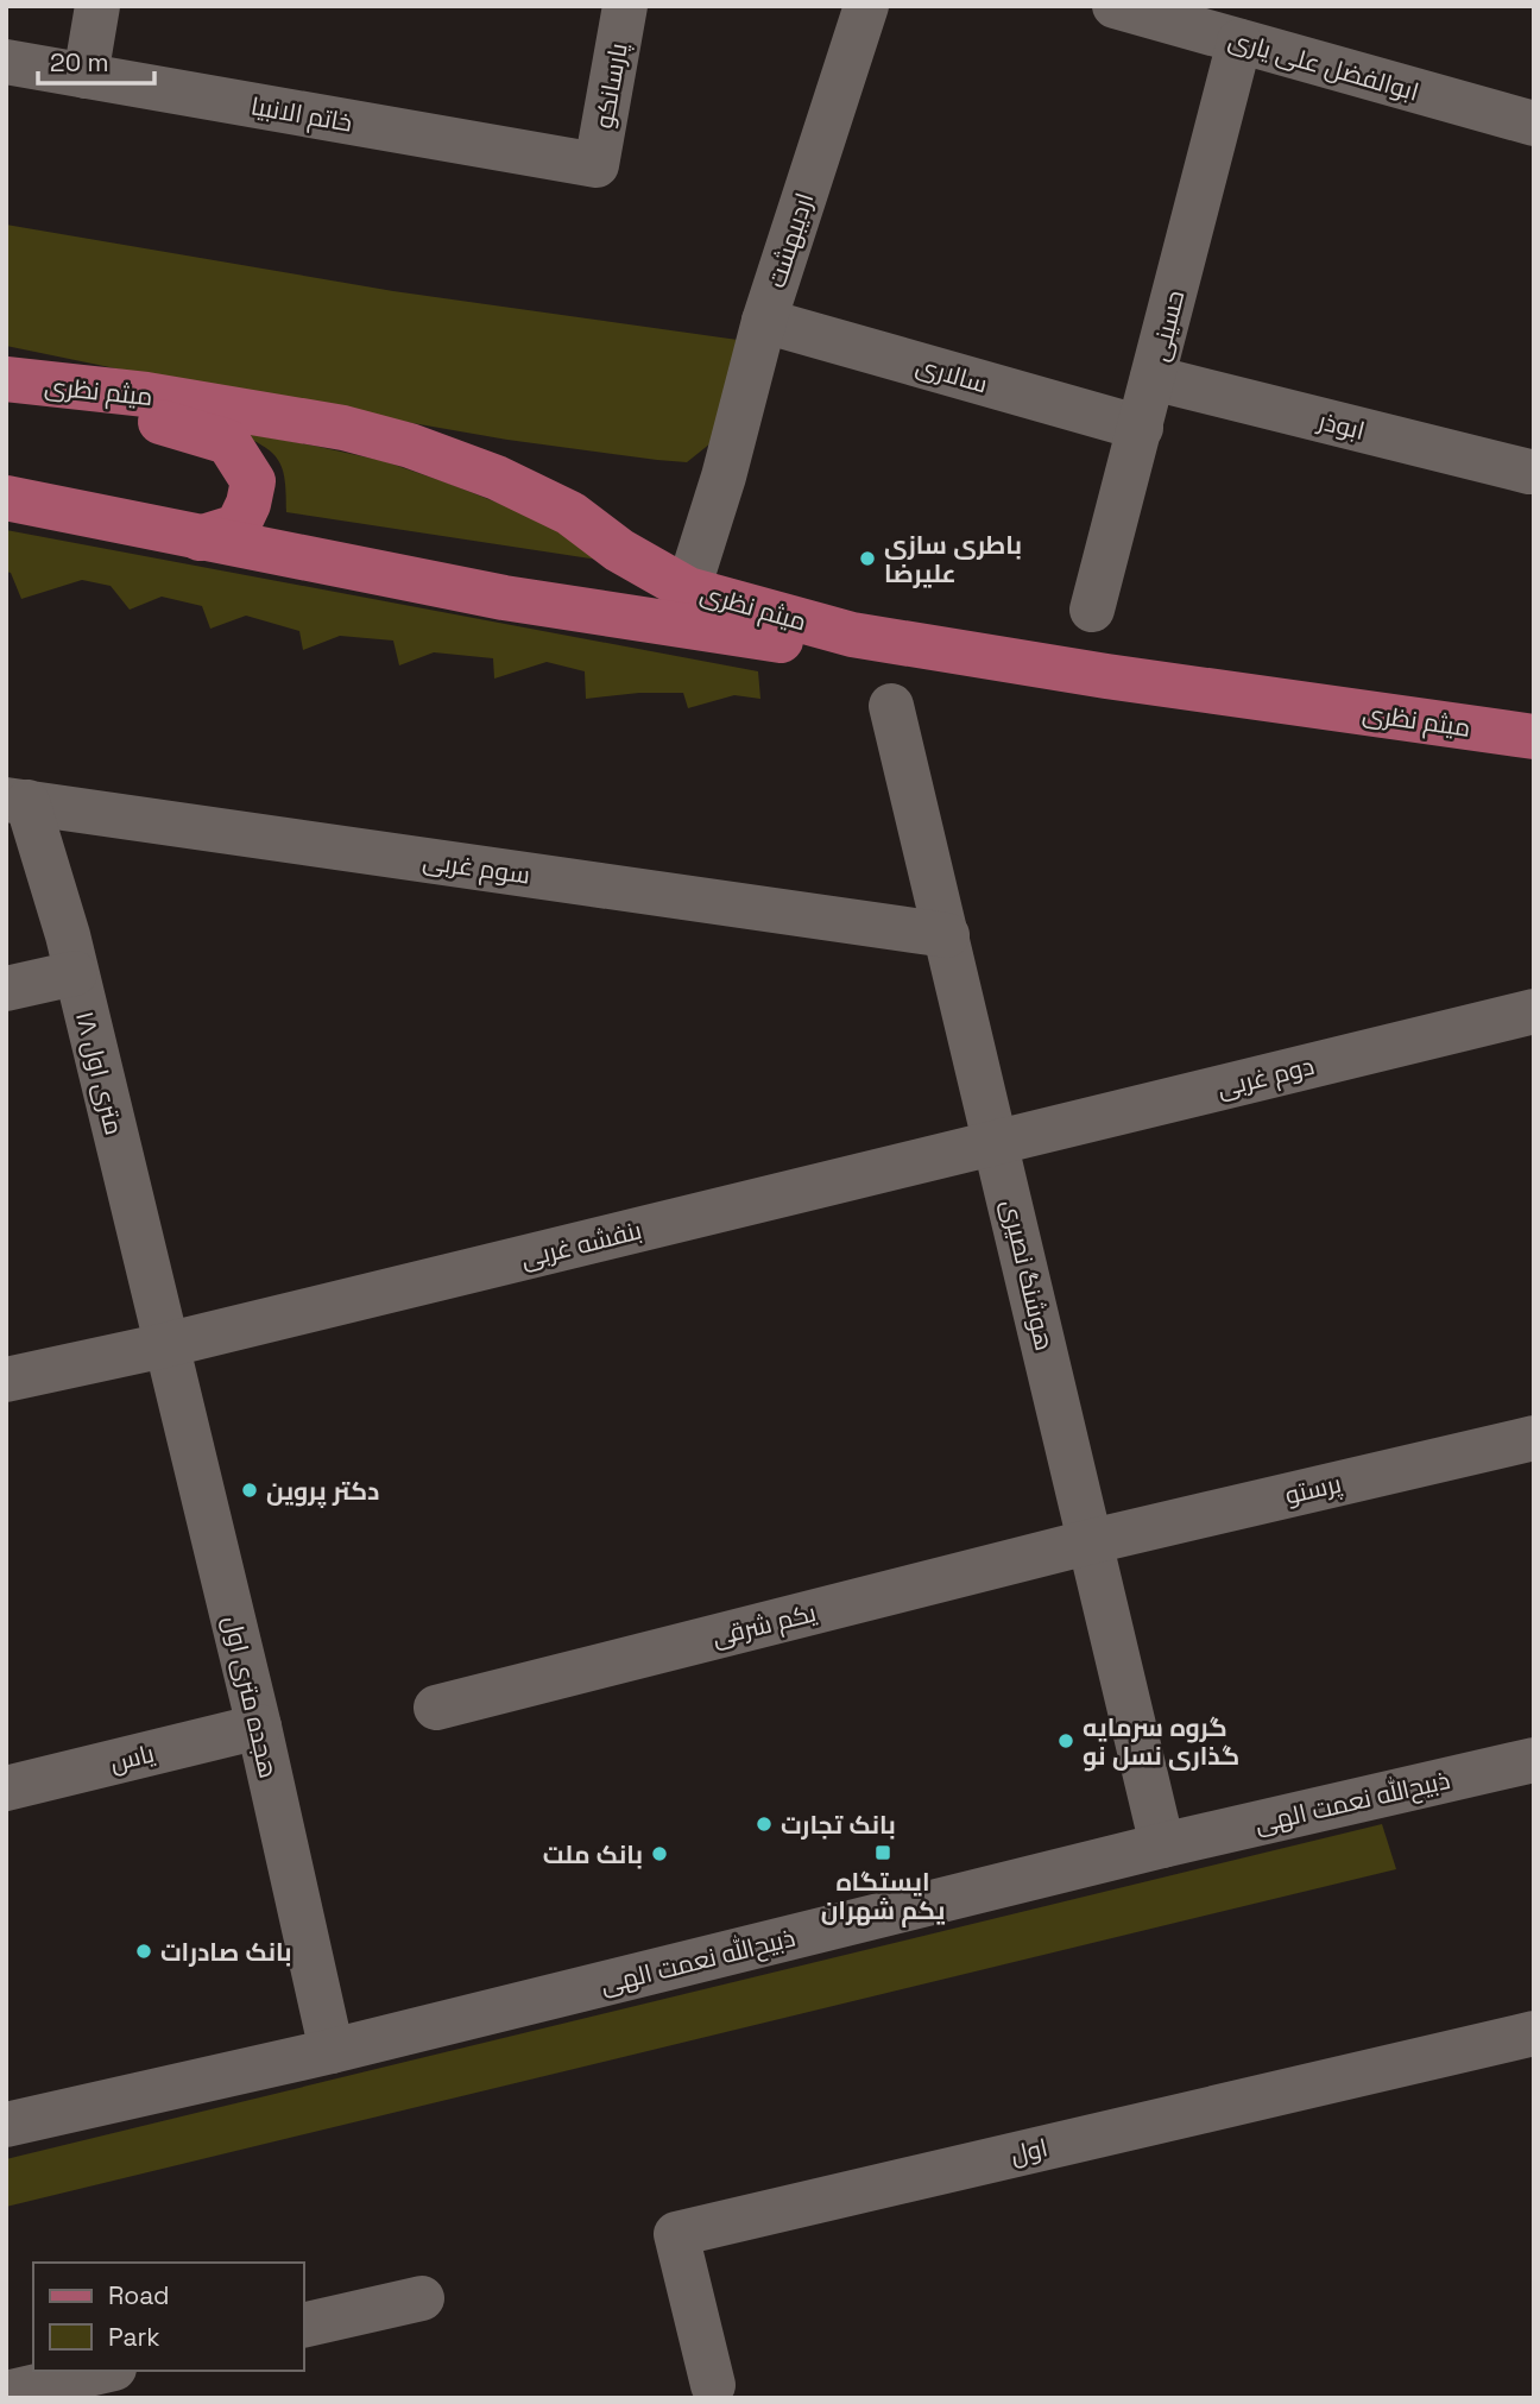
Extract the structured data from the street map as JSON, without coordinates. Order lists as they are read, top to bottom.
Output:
{
  "streets": {
    "main road": ["میثم نظری"],
    "street": [
      "ابوالفضل علی یاری",
      "پارسانکو",
      "خاتم الانبیا",
      "اردیبهشت",
      "حسینی",
      "سالاری",
      "ابوذر",
      "سوم غربی",
      "۱۸ متری اول",
      "دوم غربی",
      "بنفشه غربی",
      "هوشنگ نصیری",
      "پرستو",
      "یکم شرقی",
      "هجده متری اول",
      "یاس",
      "ذبیح‌الله نعمت الهی",
      "اول"
    ]
  },
  "crossings": [
    ["ابوالفضل علی یاری", "حسینی"],
    ["پارسانکو", "خاتم الانبیا"],
    ["اردیبهشت", "سالاری"],
    ["اردیبهشت", "میثم نظری"],
    ["حسینی", "سالاری"],
    ["حسینی", "ابوذر"],
    ["سوم غربی", "۱۸ متری اول"],
    ["سوم غربی", "هوشنگ نصیری"],
    ["۱۸ متری اول", "بنفشه غربی"],
    ["۱۸ متری اول", "هجده متری اول"],
    ["دوم غربی", "بنفشه غربی"],
    ["دوم غربی", "هوشنگ نصیری"],
    ["بنفشه غربی", "هوشنگ نصیری"],
    ["بنفشه غربی", "هجده متری اول"],
    ["هوشنگ نصیری", "پرستو"],
    ["هوشنگ نصیری", "یکم شرقی"],
    ["هوشنگ نصیری", "ذبیح‌الله نعمت الهی"],
    ["پرستو", "یکم شرقی"],
    ["هجده متری اول", "یاس"],
    ["هجده متری اول", "ذبیح‌الله نعمت الهی"]
  ],
  "places": {
    "other": [
      "باطری سازی علیرضا",
      "دکتر پروین",
      "گروه سرمایه گذاری نسل نو",
      "بانک تجارت",
      "بانک ملت",
      "بانک صادرات"
    ],
    "transit": ["ایستگاه یکم شهران"]
  },
  "legend": ["Road", "Park"],
  "scale_bar": "20 m"
}
